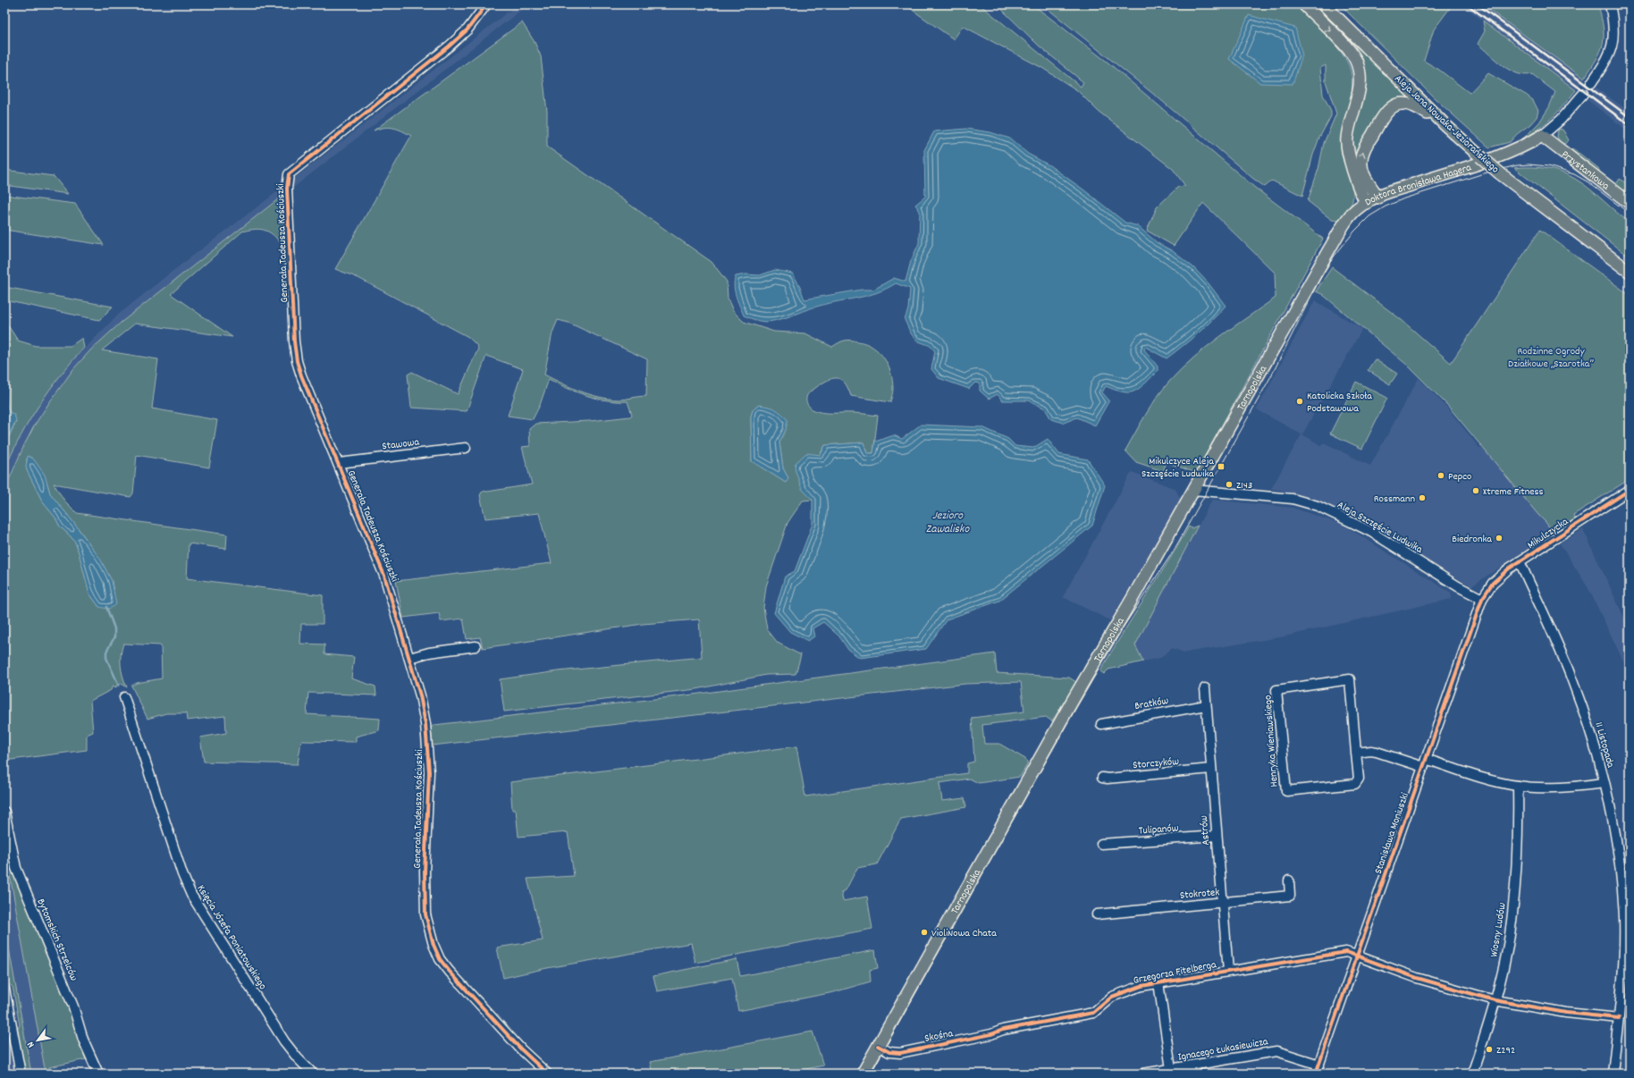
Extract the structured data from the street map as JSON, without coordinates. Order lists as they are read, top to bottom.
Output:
{
  "streets": {
    "main road": [
      "Aleja Jana Nowaka-Jeziorańskiego",
      "Przystankowa",
      "Doktora Bronisława Hagera",
      "Tarnopolska"
    ],
    "street": [
      "Generała Tadeusza Kościuszki",
      "Stawowa",
      "Aleja Szczęście Ludwika",
      "Mikulczycka",
      "Bratków",
      "Henryka Wieniawskiego",
      "11 Listopada",
      "Storczyków",
      "Tulipanów",
      "Astrów",
      "Stanisława Moniuszki",
      "Stokrotek",
      "Wiosny Ludów",
      "Księcia Józefa Poniatowskiego",
      "Bytomskich Strzelców",
      "Grzegorza Fitelberga",
      "Skośna",
      "Ignacego Łukasiewicza"
    ]
  },
  "crossings": [
    ["Przystankowa", "Doktora Bronisława Hagera"],
    ["Doktora Bronisława Hagera", "Tarnopolska"],
    ["Generała Tadeusza Kościuszki", "Stawowa"],
    ["Tarnopolska", "Aleja Szczęście Ludwika"],
    ["Tarnopolska", "Skośna"],
    ["Aleja Szczęście Ludwika", "Mikulczycka"],
    ["Aleja Szczęście Ludwika", "Stanisława Moniuszki"],
    ["Mikulczycka", "11 Listopada"],
    ["Mikulczycka", "Stanisława Moniuszki"],
    ["Bratków", "Astrów"],
    ["11 Listopada", "Grzegorza Fitelberga"],
    ["Storczyków", "Astrów"],
    ["Tulipanów", "Astrów"],
    ["Astrów", "Stokrotek"],
    ["Astrów", "Grzegorza Fitelberga"],
    ["Stanisława Moniuszki", "Grzegorza Fitelberga"],
    ["Stanisława Moniuszki", "Ignacego Łukasiewicza"],
    ["Wiosny Ludów", "Grzegorza Fitelberga"],
    ["Grzegorza Fitelberga", "Skośna"],
    ["Grzegorza Fitelberga", "Ignacego Łukasiewicza"]
  ],
  "water": ["Jezioro Zawalisko"],
  "parks": ["Rodzinne Ogrody Działkowe „Szarotka”"],
  "places": {
    "other": [
      "Katolicka Szkoła Podstawowa",
      "Pepco",
      "Z143",
      "Xtreme Fitness",
      "Rossmann",
      "Biedronka",
      "VioliNowa Chata",
      "Z292"
    ],
    "transit": ["Mikulczyce Aleja Szczęście Ludwika"]
  },
  "north": "bottom left"
}
